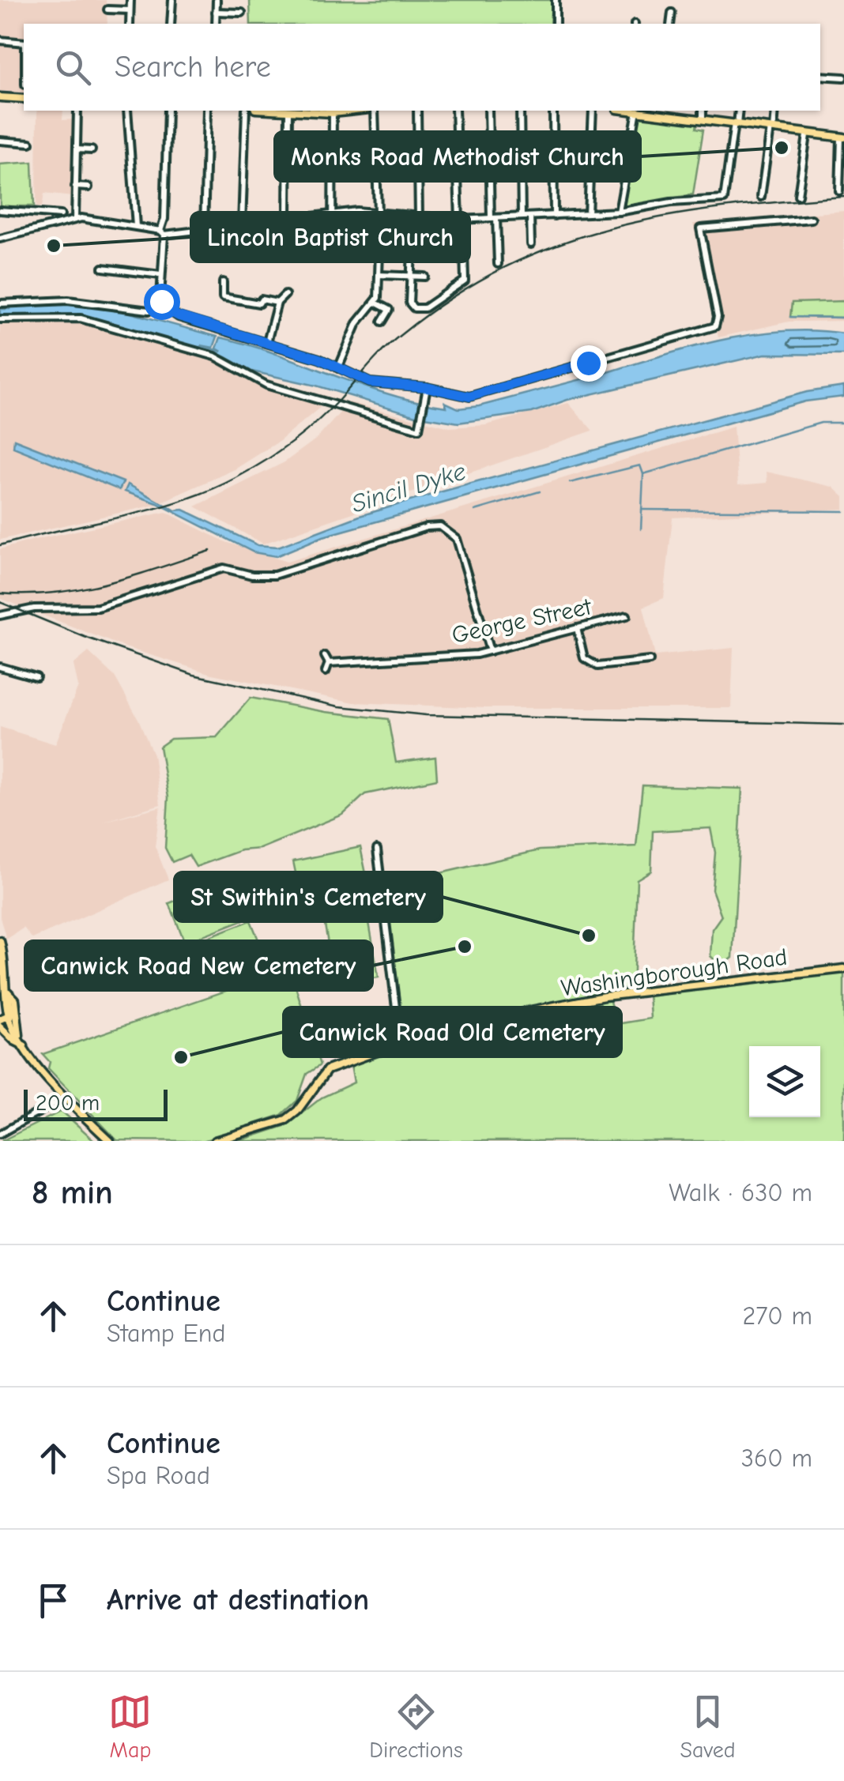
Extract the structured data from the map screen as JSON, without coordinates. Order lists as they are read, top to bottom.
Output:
{
  "streets": {
    "main road": ["Washingborough Road"],
    "street": ["George Street"]
  },
  "water": ["Sincil Dyke"],
  "places": [
    "Monks Road Methodist Church",
    "Lincoln Baptist Church",
    "St Swithin's Cemetery",
    "Canwick Road New Cemetery",
    "Canwick Road Old Cemetery"
  ],
  "scale_bar": "200 m",
  "page": {
    "search": "Search here",
    "scale": "200 m",
    "heading": ["8 min", "Walk · 630 m"],
    "list": [
      ["Continue", "Stamp End", "270 m"],
      ["Continue", "Spa Road", "360 m"],
      "Arrive at destination"
    ],
    "nav": ["Map", "Directions", "Saved"]
  }
}
